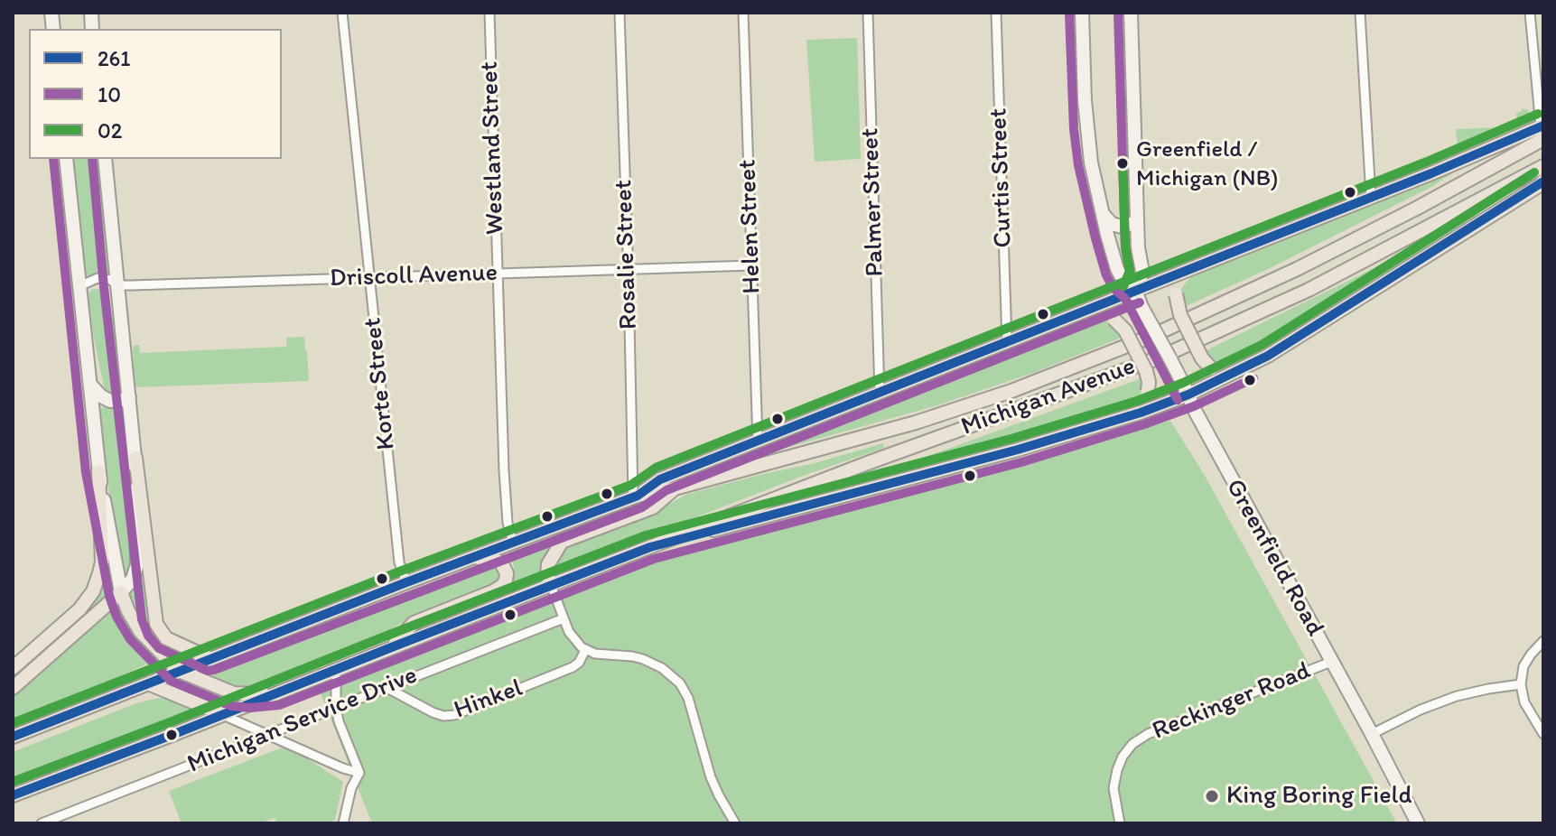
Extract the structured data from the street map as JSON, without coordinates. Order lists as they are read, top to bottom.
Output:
{
  "streets": {
    "main road": ["Michigan Avenue", "Greenfield Road"],
    "street": [
      "Westland Street",
      "Curtis Street",
      "Palmer Street",
      "Helen Street",
      "Rosalie Street",
      "Driscoll Avenue",
      "Korte Street",
      "Hinkel",
      "Reckinger Road",
      "Michigan Service Drive"
    ]
  },
  "crossings": [
    ["Westland Street", "Driscoll Avenue"],
    ["Westland Street", "Michigan Avenue"],
    ["Helen Street", "Driscoll Avenue"],
    ["Rosalie Street", "Driscoll Avenue"],
    ["Rosalie Street", "Michigan Avenue"],
    ["Driscoll Avenue", "Korte Street"],
    ["Korte Street", "Michigan Avenue"],
    ["Greenfield Road", "Reckinger Road"],
    ["Hinkel", "Michigan Service Drive"]
  ],
  "places": ["Greenfield / Michigan (NB)", "King Boring Field"],
  "lines": ["transit line 10", "transit line 02", "transit line 261"],
  "legend": ["261", "10", "02"]
}
